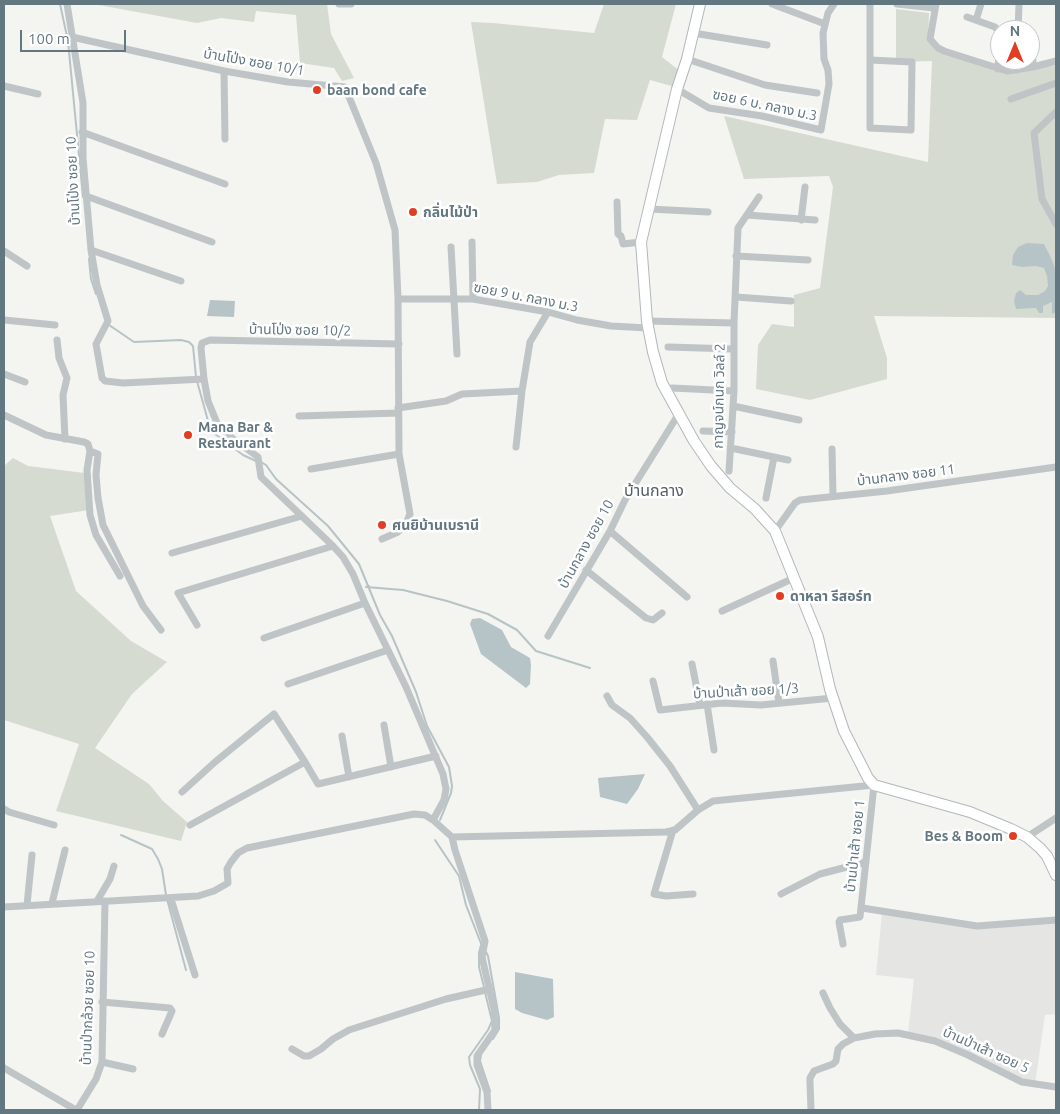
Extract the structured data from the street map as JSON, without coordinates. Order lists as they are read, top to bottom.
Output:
{
  "streets": {
    "street": [
      "บ้านโป่ง ซอย 10/1",
      "ฃอย 6 บ. กลาง ม.3",
      "บ้านโป่ง ซอย 10",
      "ฃอย 9 บ. กลาง ม.3",
      "บ้านโป่ง ซอย 10/2",
      "กาญจน์กนก วิลล์ 2",
      "บ้านกลาง ซอย 11",
      "บ้านกลาง ซอย 10",
      "บ้านป่าเส้า ซอย 1/3",
      "บ้านป่าเส้า ซอย 1",
      "บ้านป่ากล้วย ซอย 10",
      "บ้านป่าเส้า ซอย 5"
    ]
  },
  "crossings": [
    ["บ้านโป่ง ซอย 10/1", "บ้านโป่ง ซอย 10"],
    ["บ้านโป่ง ซอย 10/1", "ฃอย 9 บ. กลาง ม.3"],
    ["บ้านโป่ง ซอย 10", "บ้านโป่ง ซอย 10/2"],
    ["ฃอย 9 บ. กลาง ม.3", "กาญจน์กนก วิลล์ 2"]
  ],
  "districts": ["บ้านกลาง"],
  "places": [
    "baan bond cafe",
    "กลิ่นไม้ป่า",
    "Mana Bar & Restaurant",
    "ศนยิบ้านเบรานี",
    "ดาหลา รีสอร์ท",
    "Bes & Boom"
  ],
  "scale_bar": "100 m",
  "north": "top"
}
